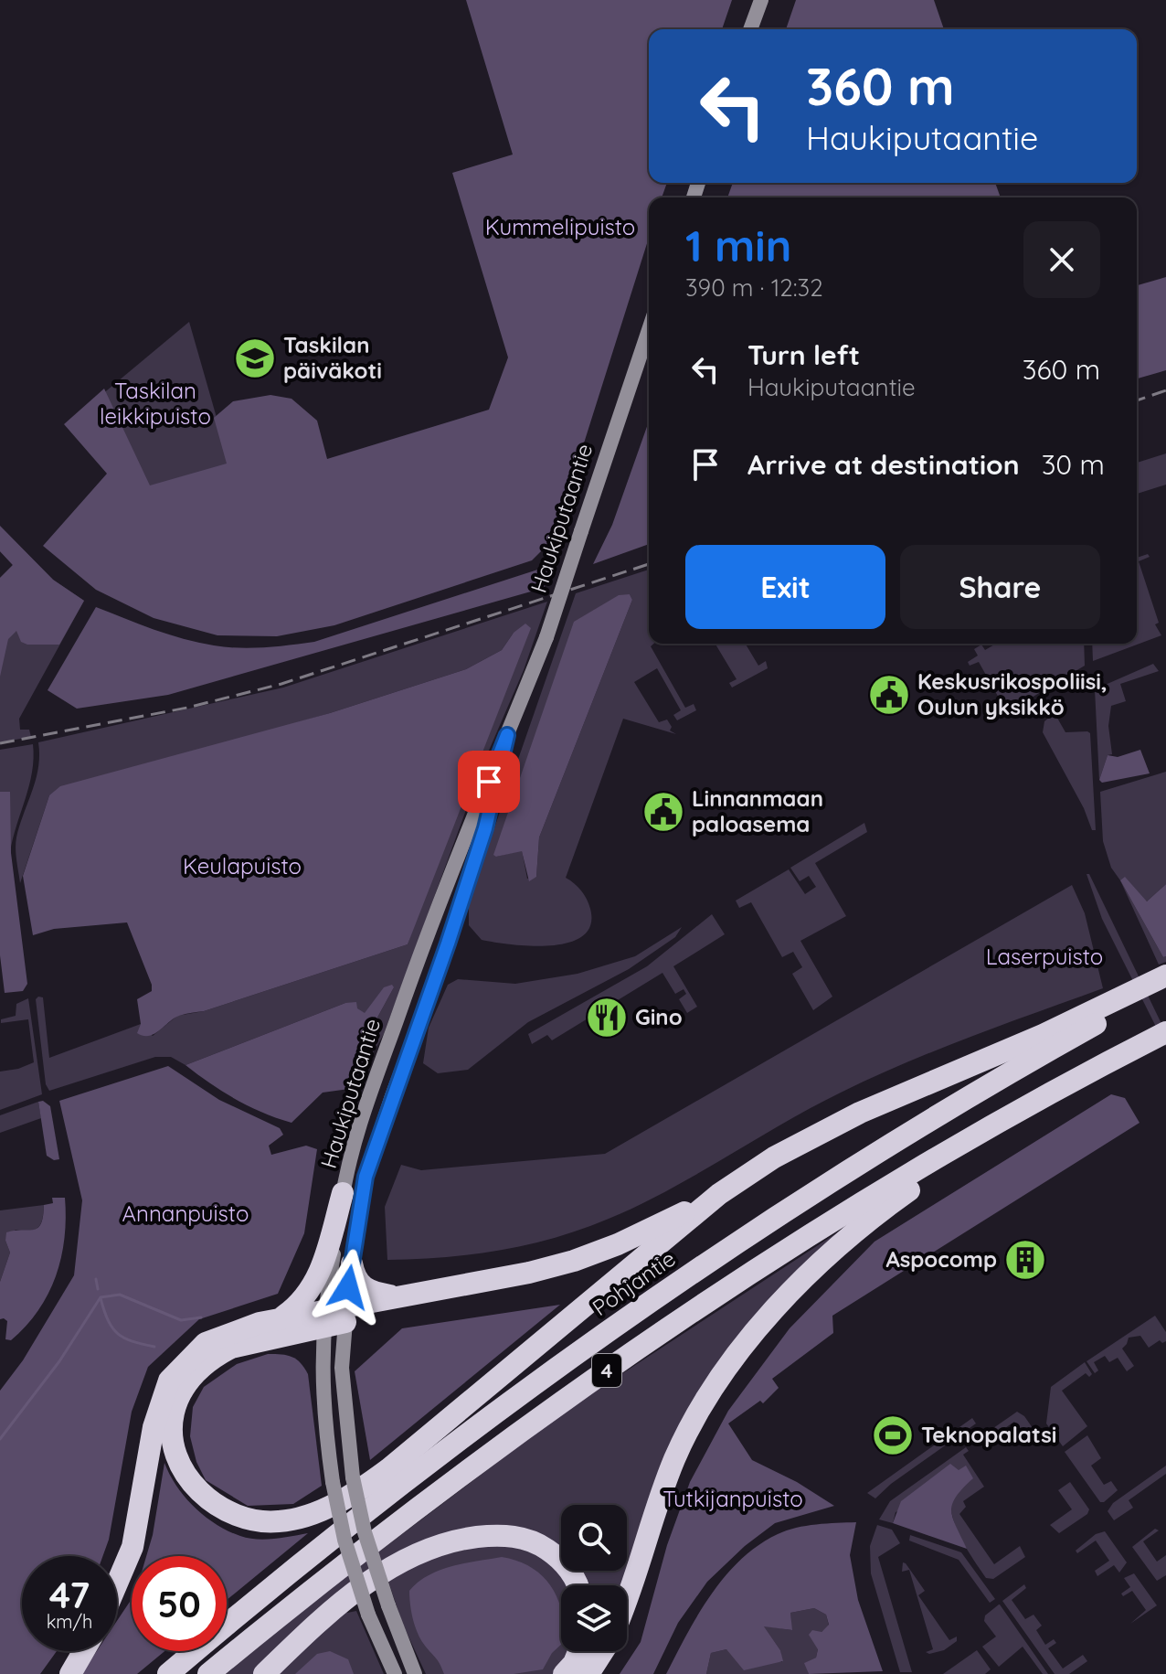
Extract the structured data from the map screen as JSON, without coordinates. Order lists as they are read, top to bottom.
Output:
{
  "streets": {
    "highway": ["Pohjantie", "4"],
    "main road": ["Haukiputaantie"]
  },
  "parks": [
    "Kummelipuisto",
    "Taskilan leikkipuisto",
    "Keulapuisto",
    "Laserpuisto",
    "Annanpuisto",
    "Tutkijanpuisto"
  ],
  "places": {
    "school or university": ["Taskilan päiväkoti"],
    "public building": ["Keskusrikospoliisi, Oulun yksikkö", "Linnanmaan paloasema"],
    "restaurant": ["Gino"],
    "building": ["Aspocomp"],
    "sports": ["Teknopalatsi"]
  },
  "page": {
    "turn": ["360 m", "Haukiputaantie"],
    "heading": ["1 min", "390 m · 12:32"],
    "list": [
      {
        "name": "Turn left",
        "note": "Haukiputaantie",
        "value": "360 m"
      },
      {
        "name": "Arrive at destination",
        "value": "30 m"
      }
    ],
    "buttons": ["Exit", "Share"],
    "speed": "47 km/h",
    "limit": "50"
  }
}
